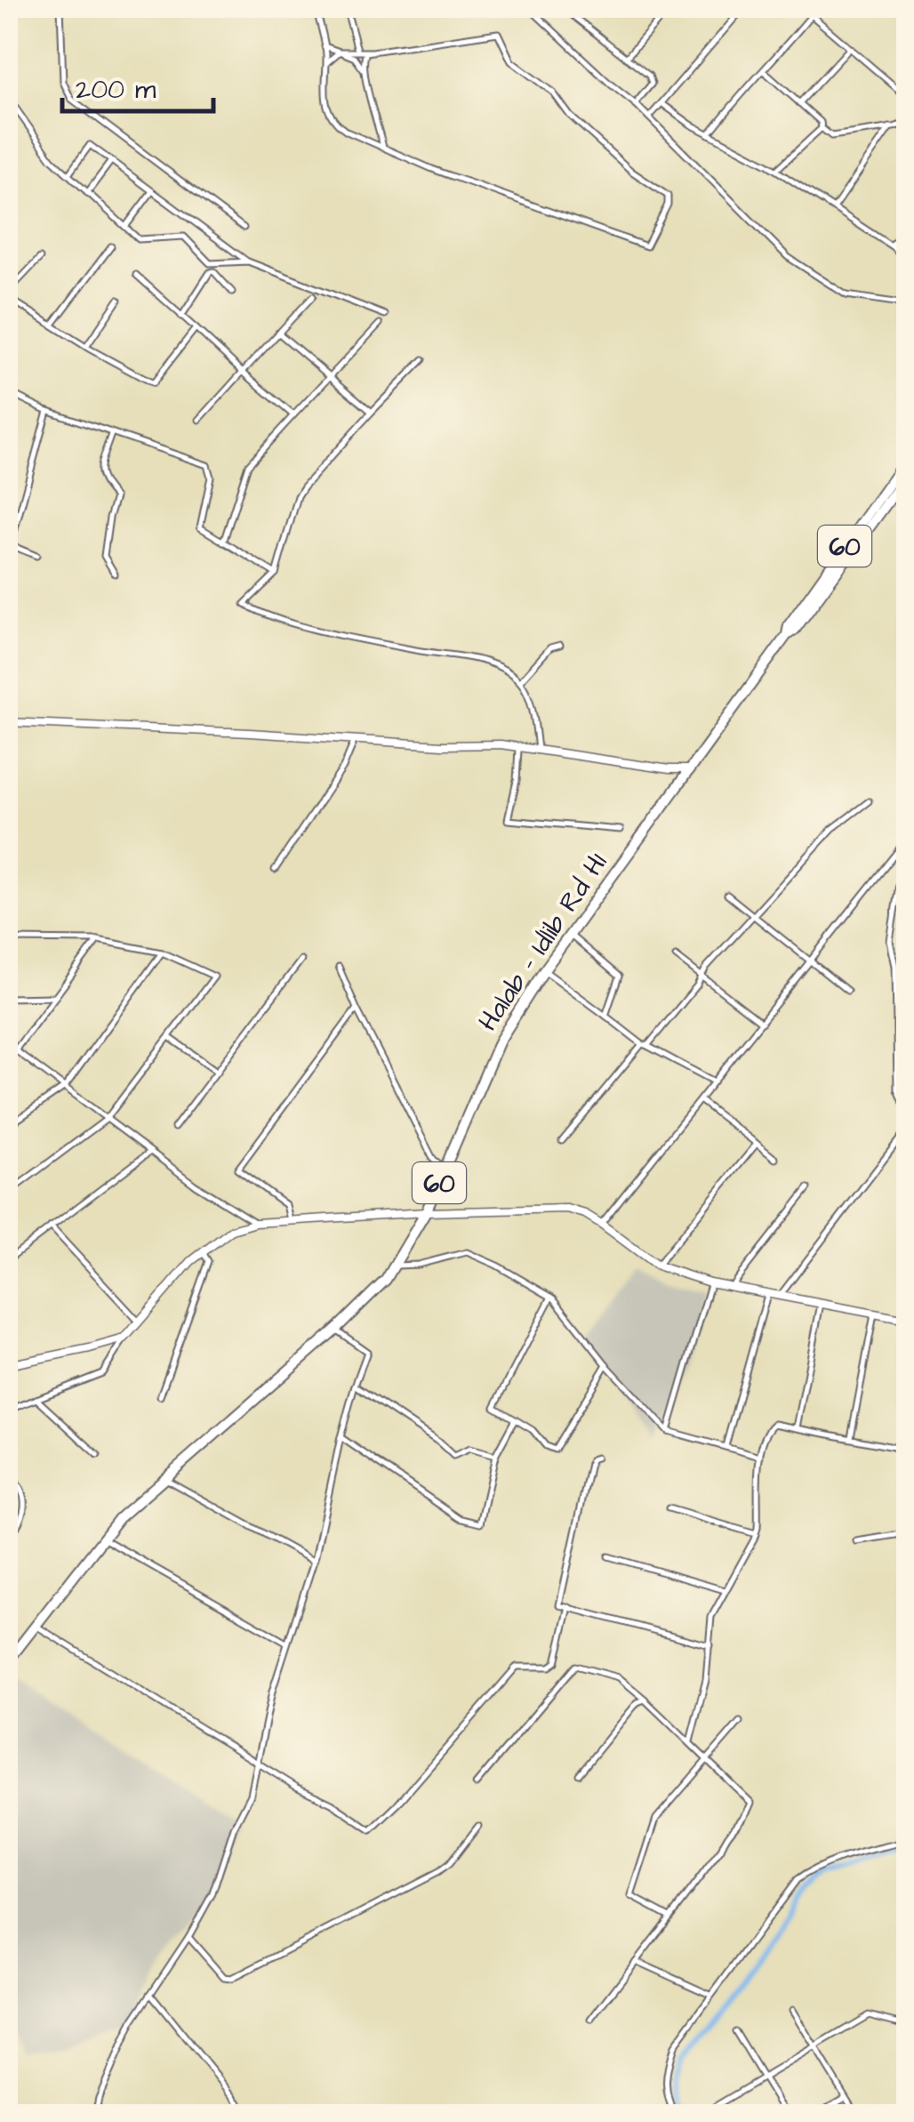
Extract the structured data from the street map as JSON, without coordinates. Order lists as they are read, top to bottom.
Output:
{
  "streets": {
    "highway": ["60", "Halab - Idlib Rd H1"]
  },
  "crossings": [
    ["60", "Halab - Idlib Rd H1"]
  ],
  "scale_bar": "200 m"
}
